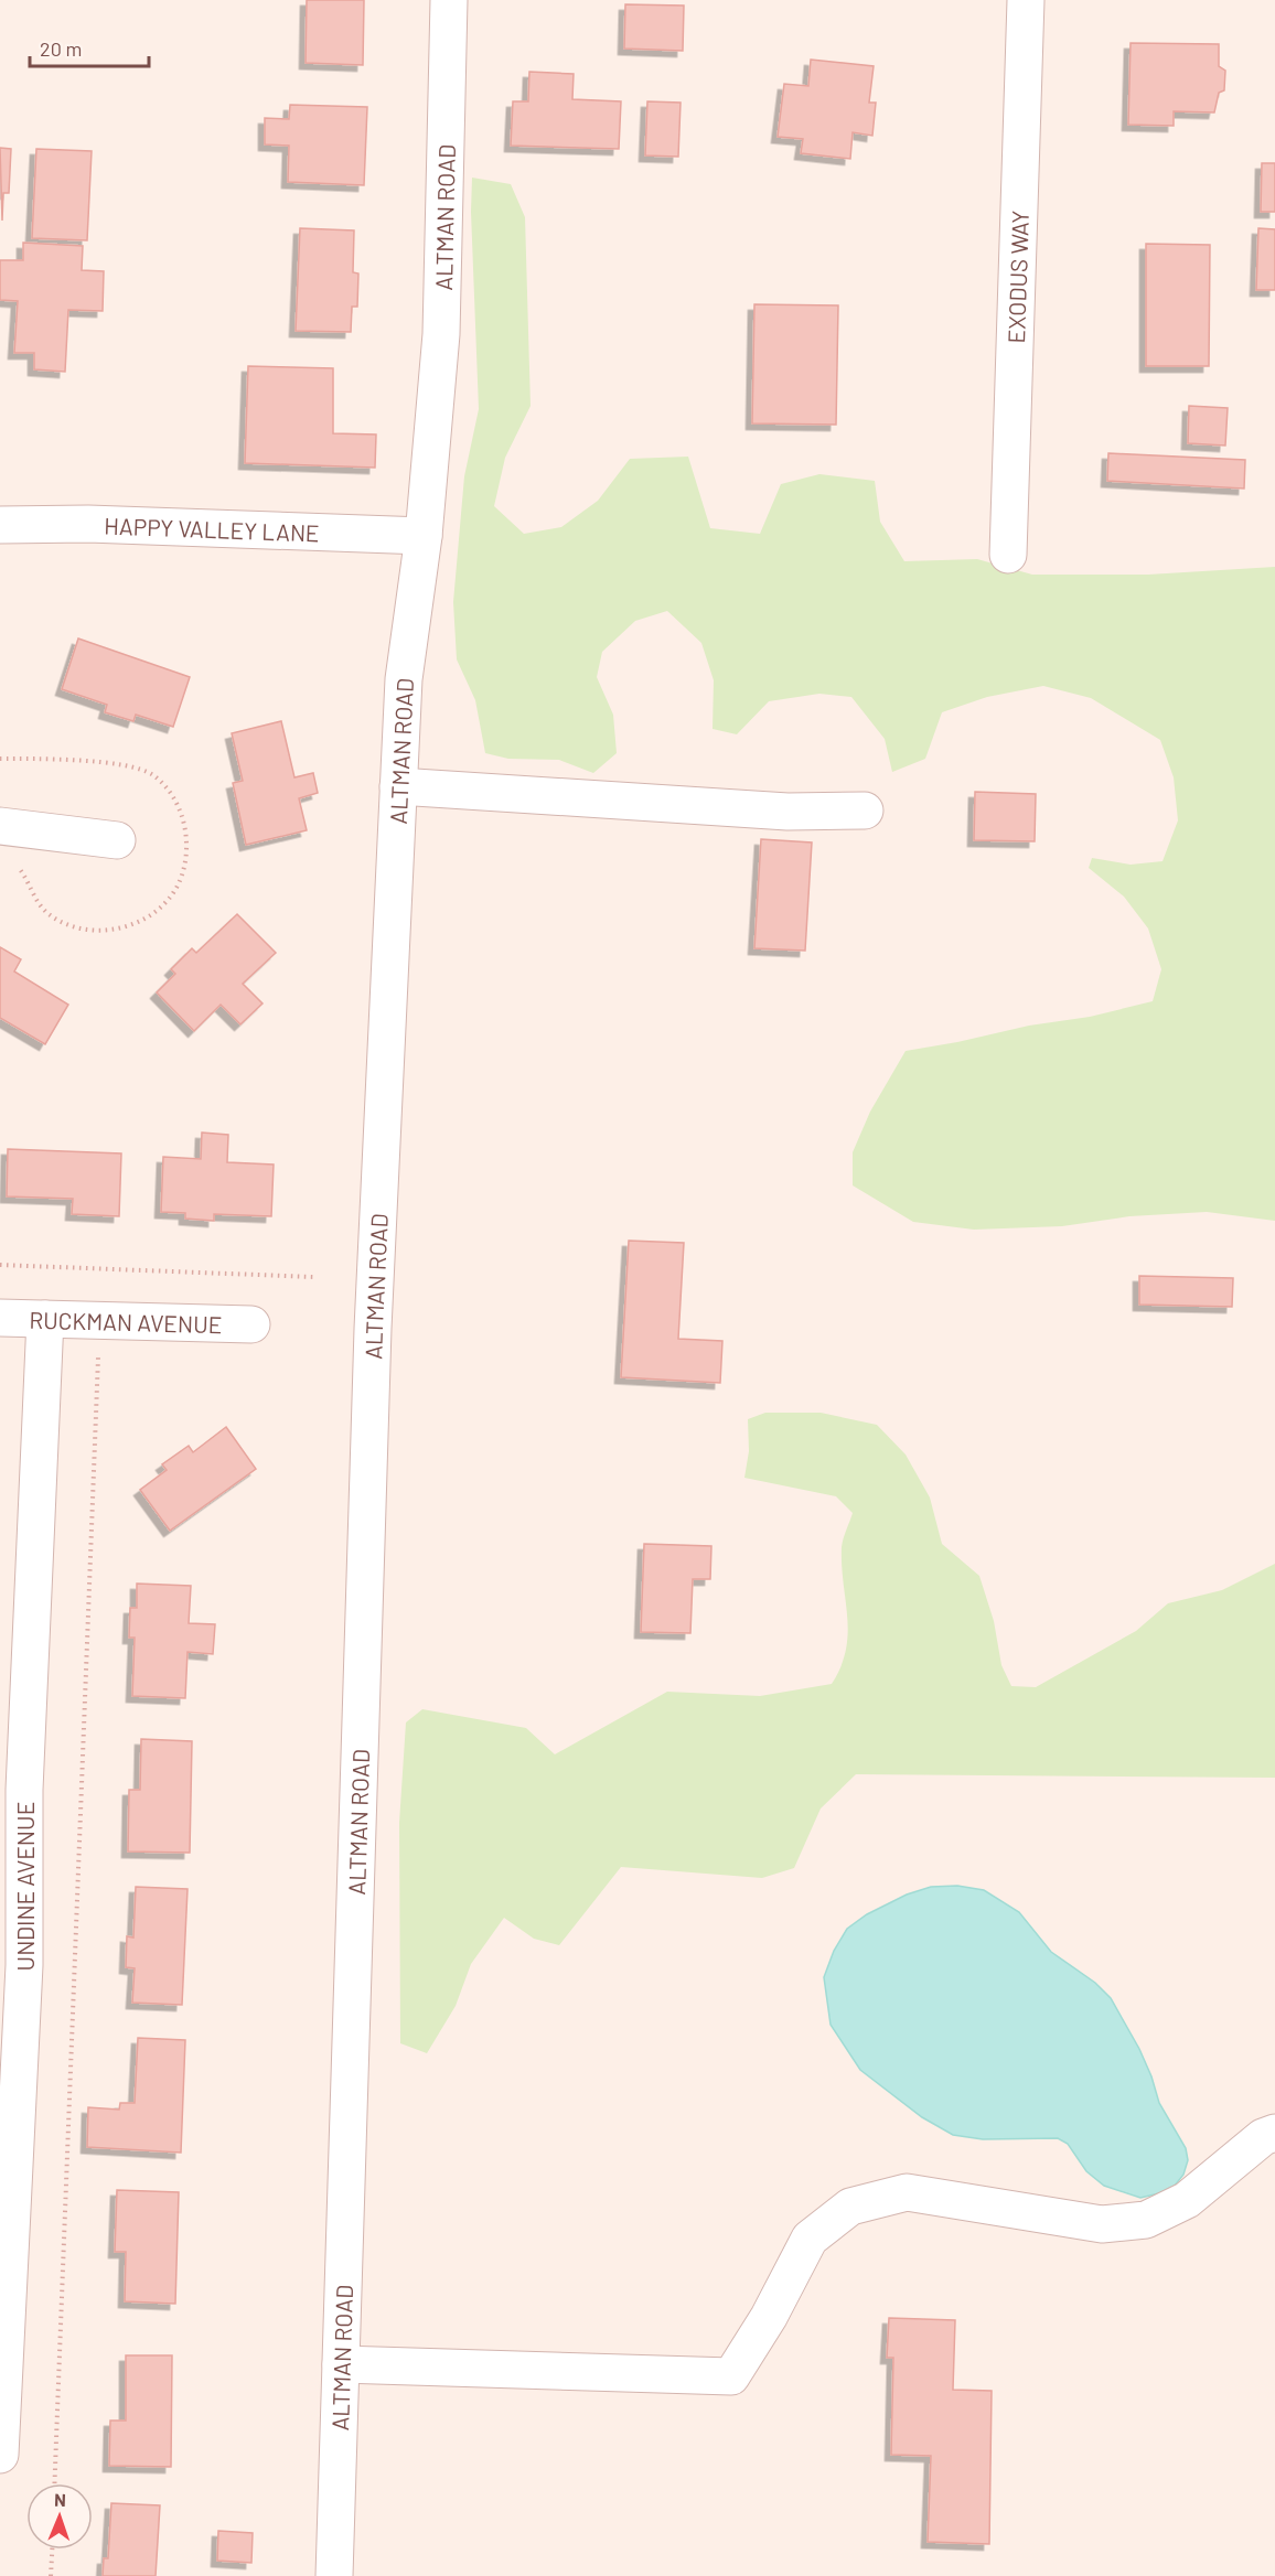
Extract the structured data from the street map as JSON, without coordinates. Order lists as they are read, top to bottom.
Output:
{
  "streets": {
    "street": [
      "ALTMAN ROAD",
      "EXODUS WAY",
      "HAPPY VALLEY LANE",
      "RUCKMAN AVENUE",
      "UNDINE AVENUE"
    ]
  },
  "crossings": [
    ["ALTMAN ROAD", "HAPPY VALLEY LANE"],
    ["RUCKMAN AVENUE", "UNDINE AVENUE"]
  ],
  "scale_bar": "20 m",
  "north": "top"
}
